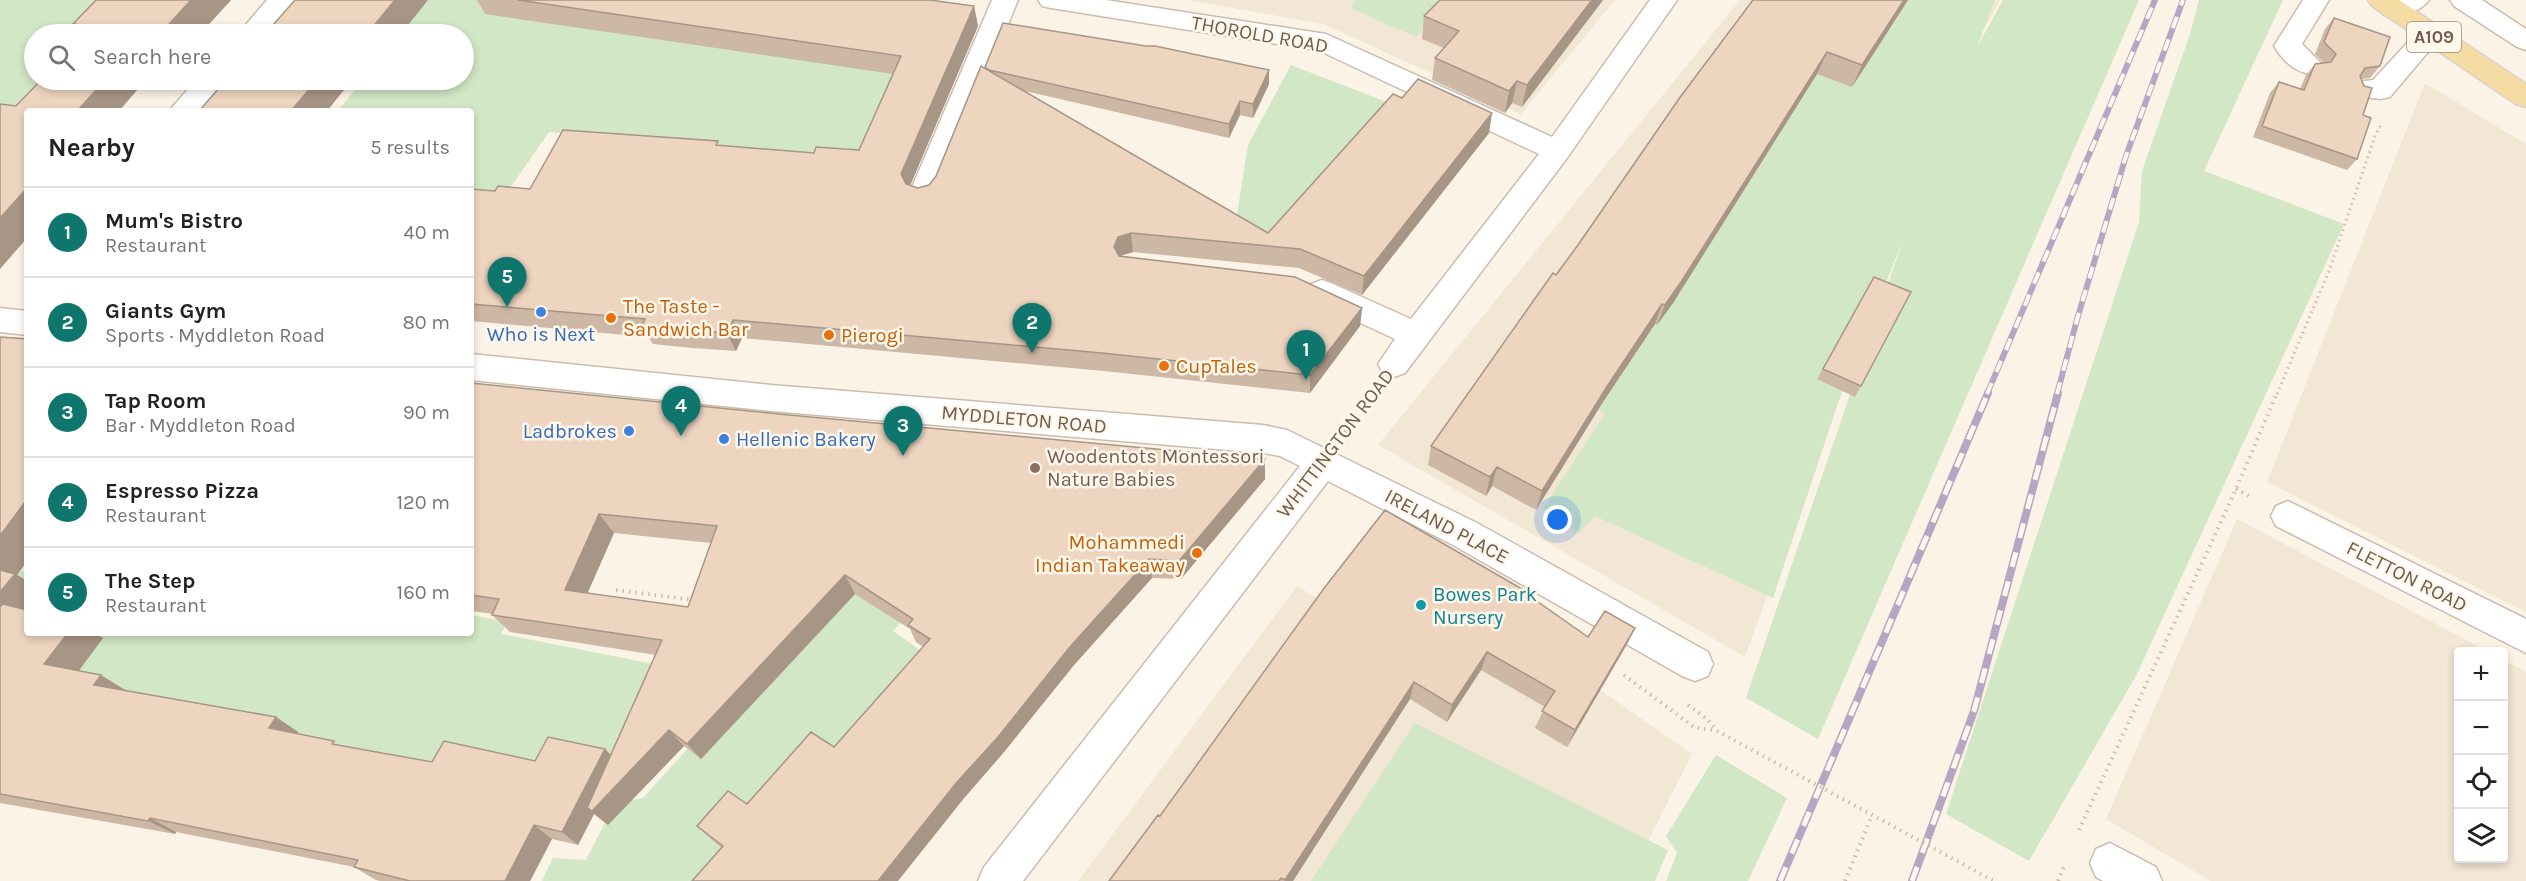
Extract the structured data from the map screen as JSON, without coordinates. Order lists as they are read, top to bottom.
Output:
{
  "streets": {
    "main road": ["A109"],
    "street": [
      "THOROLD ROAD",
      "MYDDLETON ROAD",
      "WHITTINGTON ROAD",
      "IRELAND PLACE",
      "FLETTON ROAD"
    ]
  },
  "crossings": [
    ["THOROLD ROAD", "WHITTINGTON ROAD"],
    ["MYDDLETON ROAD", "WHITTINGTON ROAD"],
    ["MYDDLETON ROAD", "IRELAND PLACE"],
    ["WHITTINGTON ROAD", "IRELAND PLACE"]
  ],
  "places": [
    "Who is Next",
    "The Taste - Sandwich Bar",
    "Pierogi",
    "CupTales",
    "Ladbrokes",
    "Hellenic Bakery",
    "Woodentots Montessori Nature Babies",
    "Mohammedi Indian Takeaway",
    "Bowes Park Nursery"
  ],
  "page": {
    "search": "Search here",
    "heading": ["Nearby", "5 results"],
    "list": [
      {
        "mark": "1",
        "name": "Mum's Bistro",
        "note": "Restaurant",
        "value": "40 m"
      },
      {
        "mark": "2",
        "name": "Giants Gym",
        "note": "Sports · Myddleton Road",
        "value": "80 m"
      },
      {
        "mark": "3",
        "name": "Tap Room",
        "note": "Bar · Myddleton Road",
        "value": "90 m"
      },
      {
        "mark": "4",
        "name": "Espresso Pizza",
        "note": "Restaurant",
        "value": "120 m"
      },
      {
        "mark": "5",
        "name": "The Step",
        "note": "Restaurant",
        "value": "160 m"
      }
    ],
    "pins": [
      "5",
      "2",
      "1",
      "4",
      "3"
    ],
    "map_buttons": ["+", "−"]
  }
}
